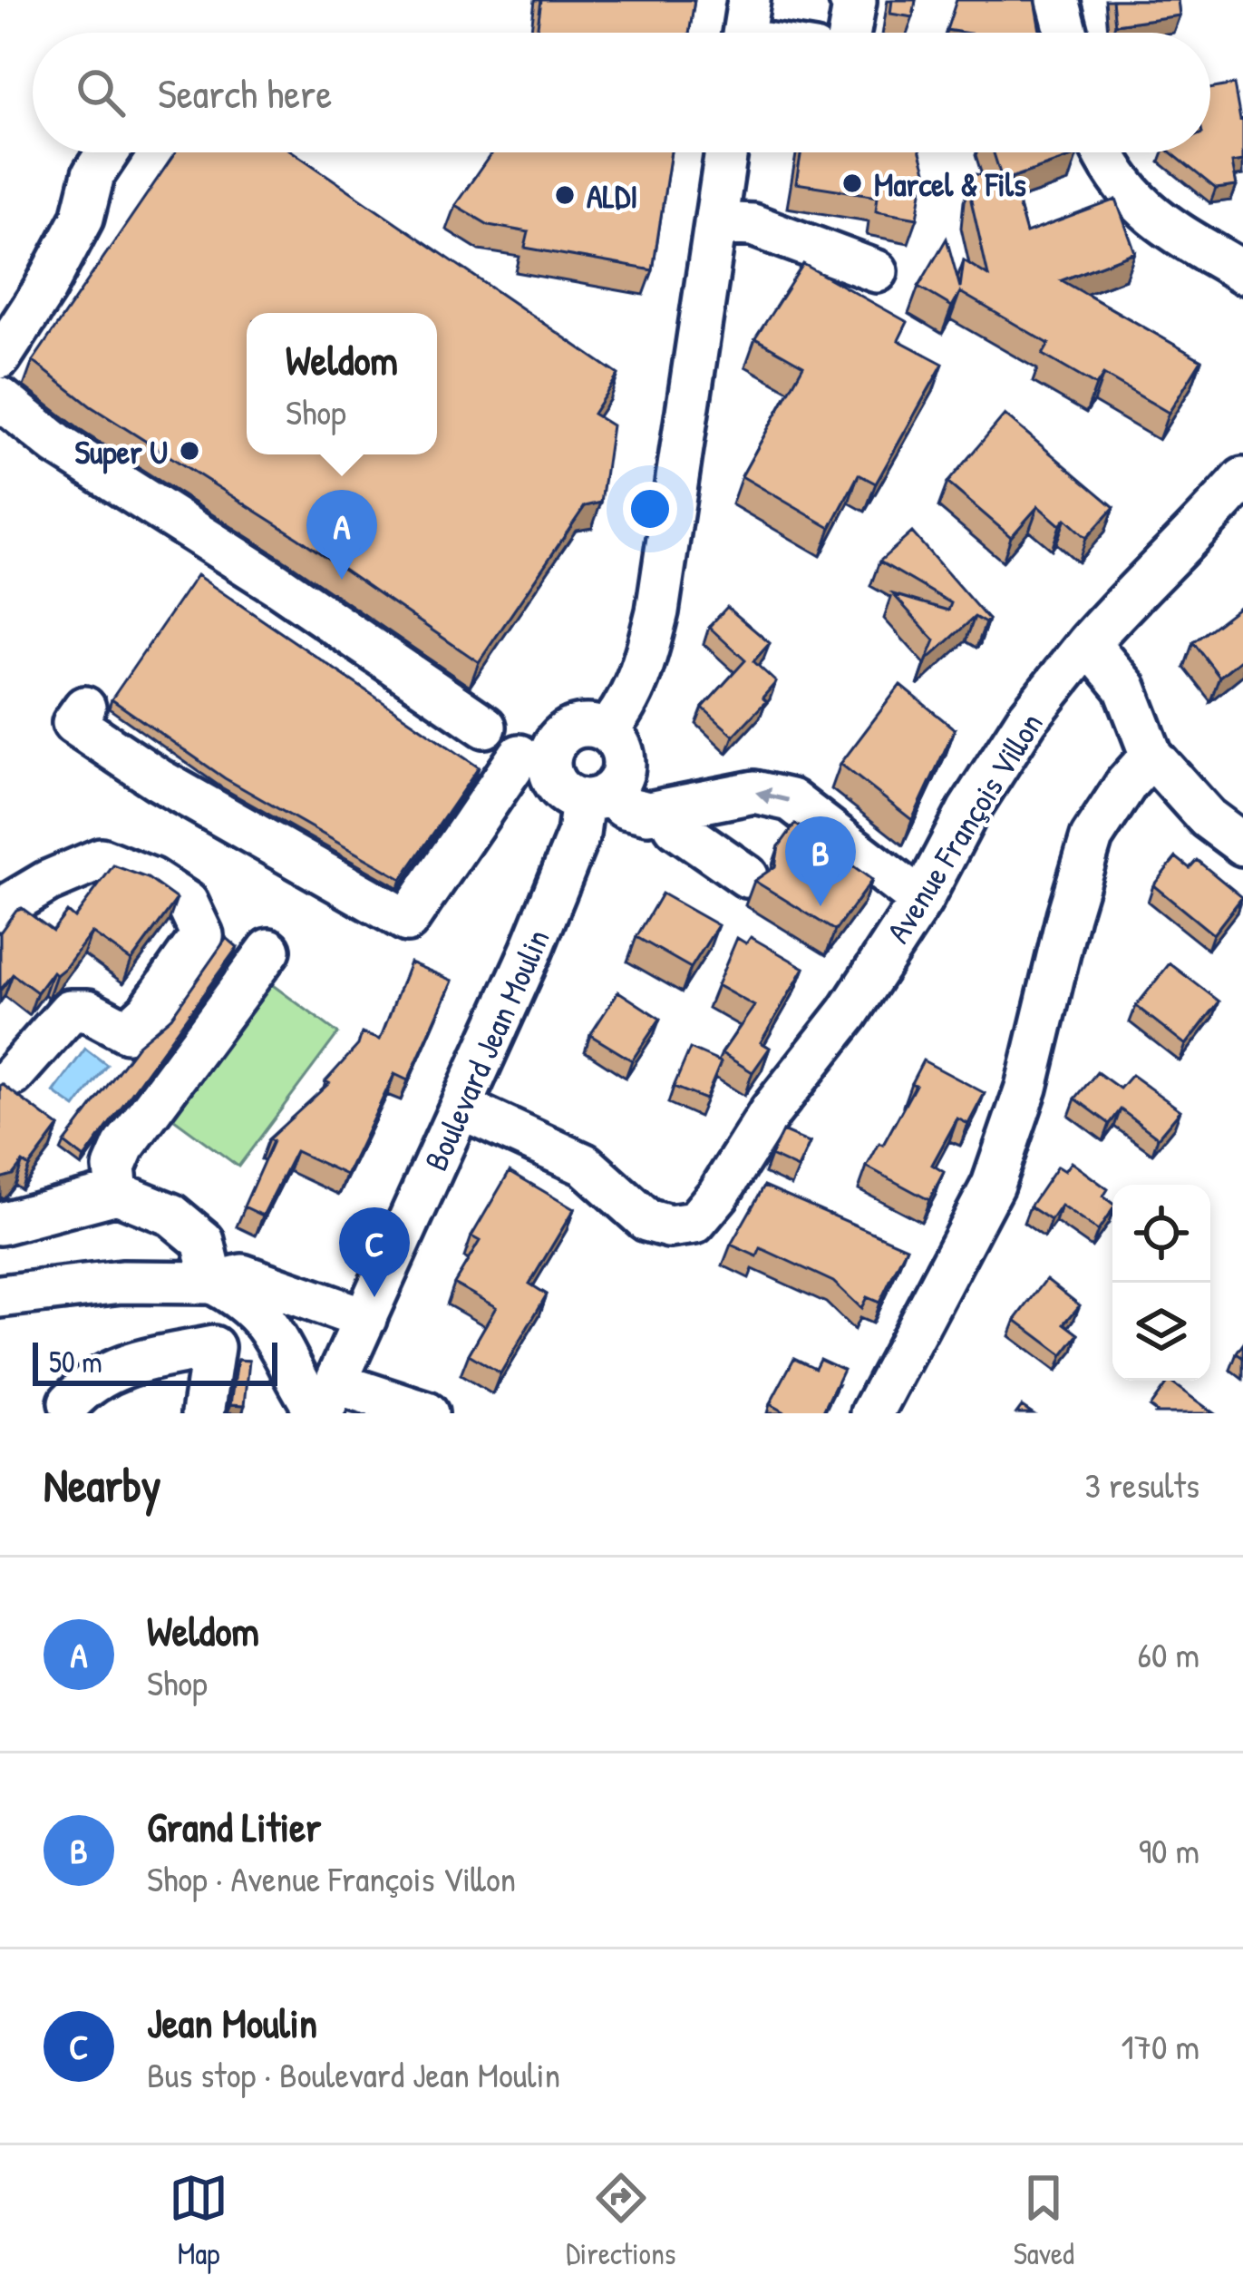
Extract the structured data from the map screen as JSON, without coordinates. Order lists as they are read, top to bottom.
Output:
{
  "streets": {
    "street": ["Avenue François Villon", "Boulevard Jean Moulin"]
  },
  "crossings": [
    ["Avenue François Villon", "Boulevard Jean Moulin"]
  ],
  "places": ["Marcel & Fils", "ALDI", "Super U"],
  "scale_bar": "50 m",
  "page": {
    "search": "Search here",
    "popup": ["Weldom", "Shop"],
    "pins": ["A", "B", "C"],
    "scale": "50 m",
    "heading": ["Nearby", "3 results"],
    "list": [
      {
        "mark": "A",
        "name": "Weldom",
        "note": "Shop",
        "value": "60 m"
      },
      {
        "mark": "B",
        "name": "Grand Litier",
        "note": "Shop · Avenue François Villon",
        "value": "90 m"
      },
      {
        "mark": "C",
        "name": "Jean Moulin",
        "note": "Bus stop · Boulevard Jean Moulin",
        "value": "170 m"
      }
    ],
    "nav": ["Map", "Directions", "Saved"]
  }
}
